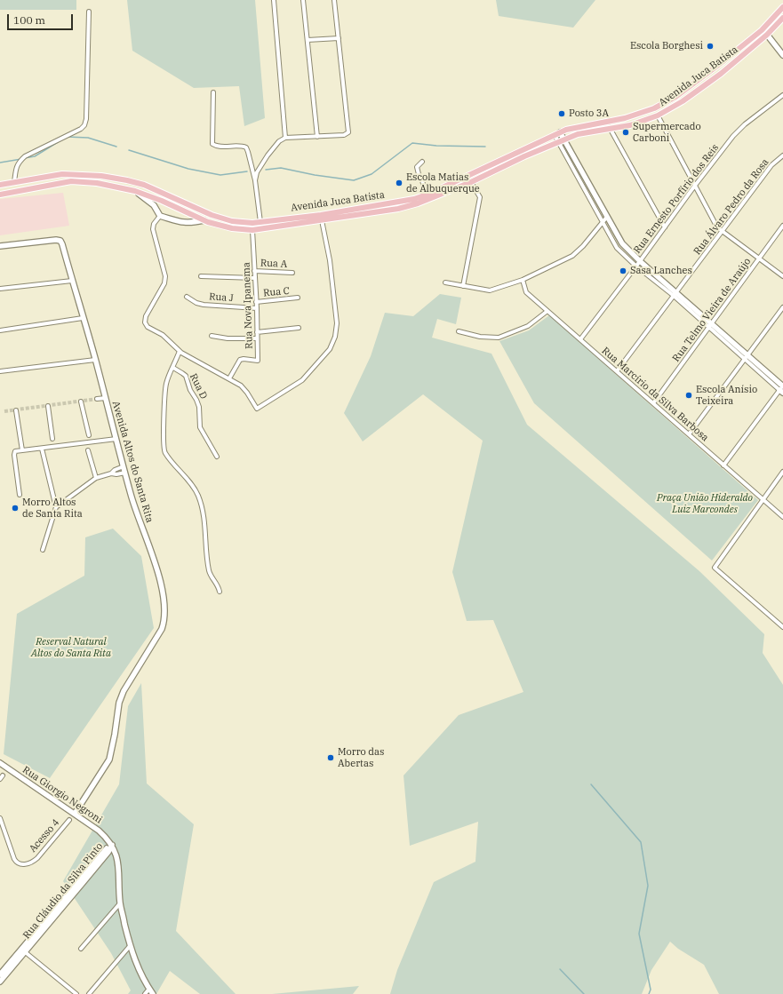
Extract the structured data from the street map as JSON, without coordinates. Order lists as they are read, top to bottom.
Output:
{
  "streets": {
    "main road": ["Avenida Juca Batista"],
    "street": [
      "Rua Ernesto Porfírio dos Reis",
      "Rua Álvaro Pedro da Rosa",
      "Rua A",
      "Rua C",
      "Rua J",
      "Rua Nova Ipanema",
      "Rua Telmo Vieira de Araújo",
      "Rua D",
      "Rua Marcírio da Silva Barbosa",
      "Avenida Altos do Santa Rita",
      "Rua Giorgio Negroni",
      "Acesso 4",
      "Rua Cláudio da Silva Pinto"
    ]
  },
  "crossings": [
    ["Avenida Juca Batista", "Rua Nova Ipanema"],
    ["Rua Ernesto Porfírio dos Reis", "Rua Marcírio da Silva Barbosa"],
    ["Rua Álvaro Pedro da Rosa", "Rua Marcírio da Silva Barbosa"],
    ["Rua A", "Rua Nova Ipanema"],
    ["Rua C", "Rua Nova Ipanema"],
    ["Rua J", "Rua Nova Ipanema"],
    ["Rua Telmo Vieira de Araújo", "Rua Marcírio da Silva Barbosa"],
    ["Avenida Altos do Santa Rita", "Rua Giorgio Negroni"],
    ["Rua Giorgio Negroni", "Rua Cláudio da Silva Pinto"]
  ],
  "parks": ["Praça União Hideraldo Luiz Marcondes", "Reserval Natural Altos do Santa Rita"],
  "places": [
    "Escola Borghesi",
    "Posto 3A",
    "Supermercado Carboni",
    "Escola Matias de Albuquerque",
    "Sasa Lanches",
    "Escola Anísio Teixeira",
    "Morro Altos de Santa Rita",
    "Morro das Abertas"
  ],
  "scale_bar": "100 m"
}
